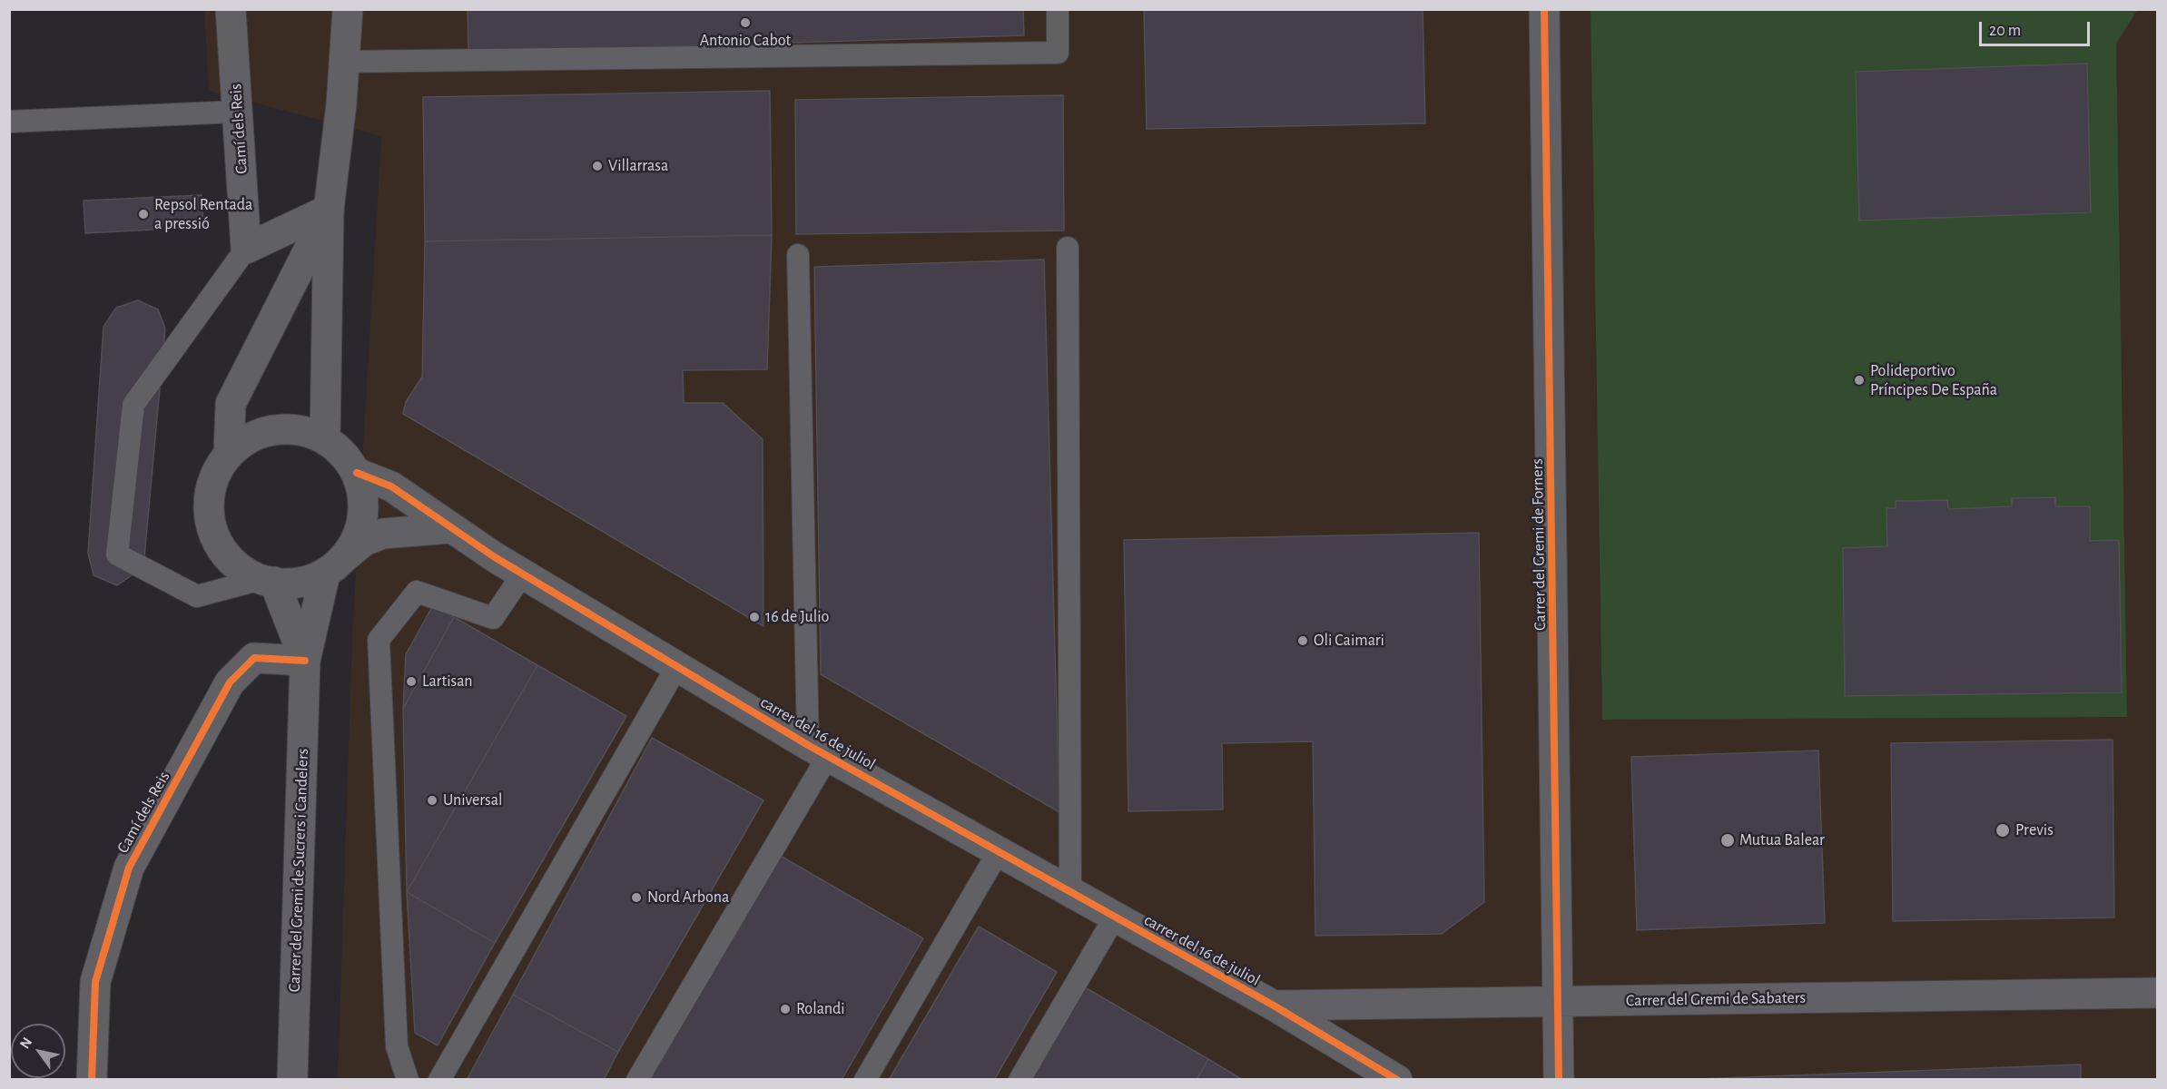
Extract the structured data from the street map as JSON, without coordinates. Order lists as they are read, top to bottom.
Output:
{
  "streets": {
    "street": [
      "Camí dels Reis",
      "Carrer del Gremi de Forners",
      "carrer del 16 de juliol",
      "Carrer del Gremi de Sucrers i Candelers",
      "Carrer del Gremi de Sabaters"
    ]
  },
  "crossings": [
    ["Camí dels Reis", "Carrer del Gremi de Sucrers i Candelers"],
    ["Carrer del Gremi de Forners", "Carrer del Gremi de Sabaters"],
    ["carrer del 16 de juliol", "Carrer del Gremi de Sucrers i Candelers"],
    ["carrer del 16 de juliol", "Carrer del Gremi de Sabaters"]
  ],
  "places": [
    "Antonio Cabot",
    "Villarrasa",
    "Repsol Rentada a pressió",
    "Polideportivo Príncipes De España",
    "16 de Julio",
    "Oli Caimari",
    "Lartisan",
    "Universal",
    "Previs",
    "Mutua Balear",
    "Nord Arbona",
    "Rolandi"
  ],
  "scale_bar": "20 m",
  "north": "top left"
}
